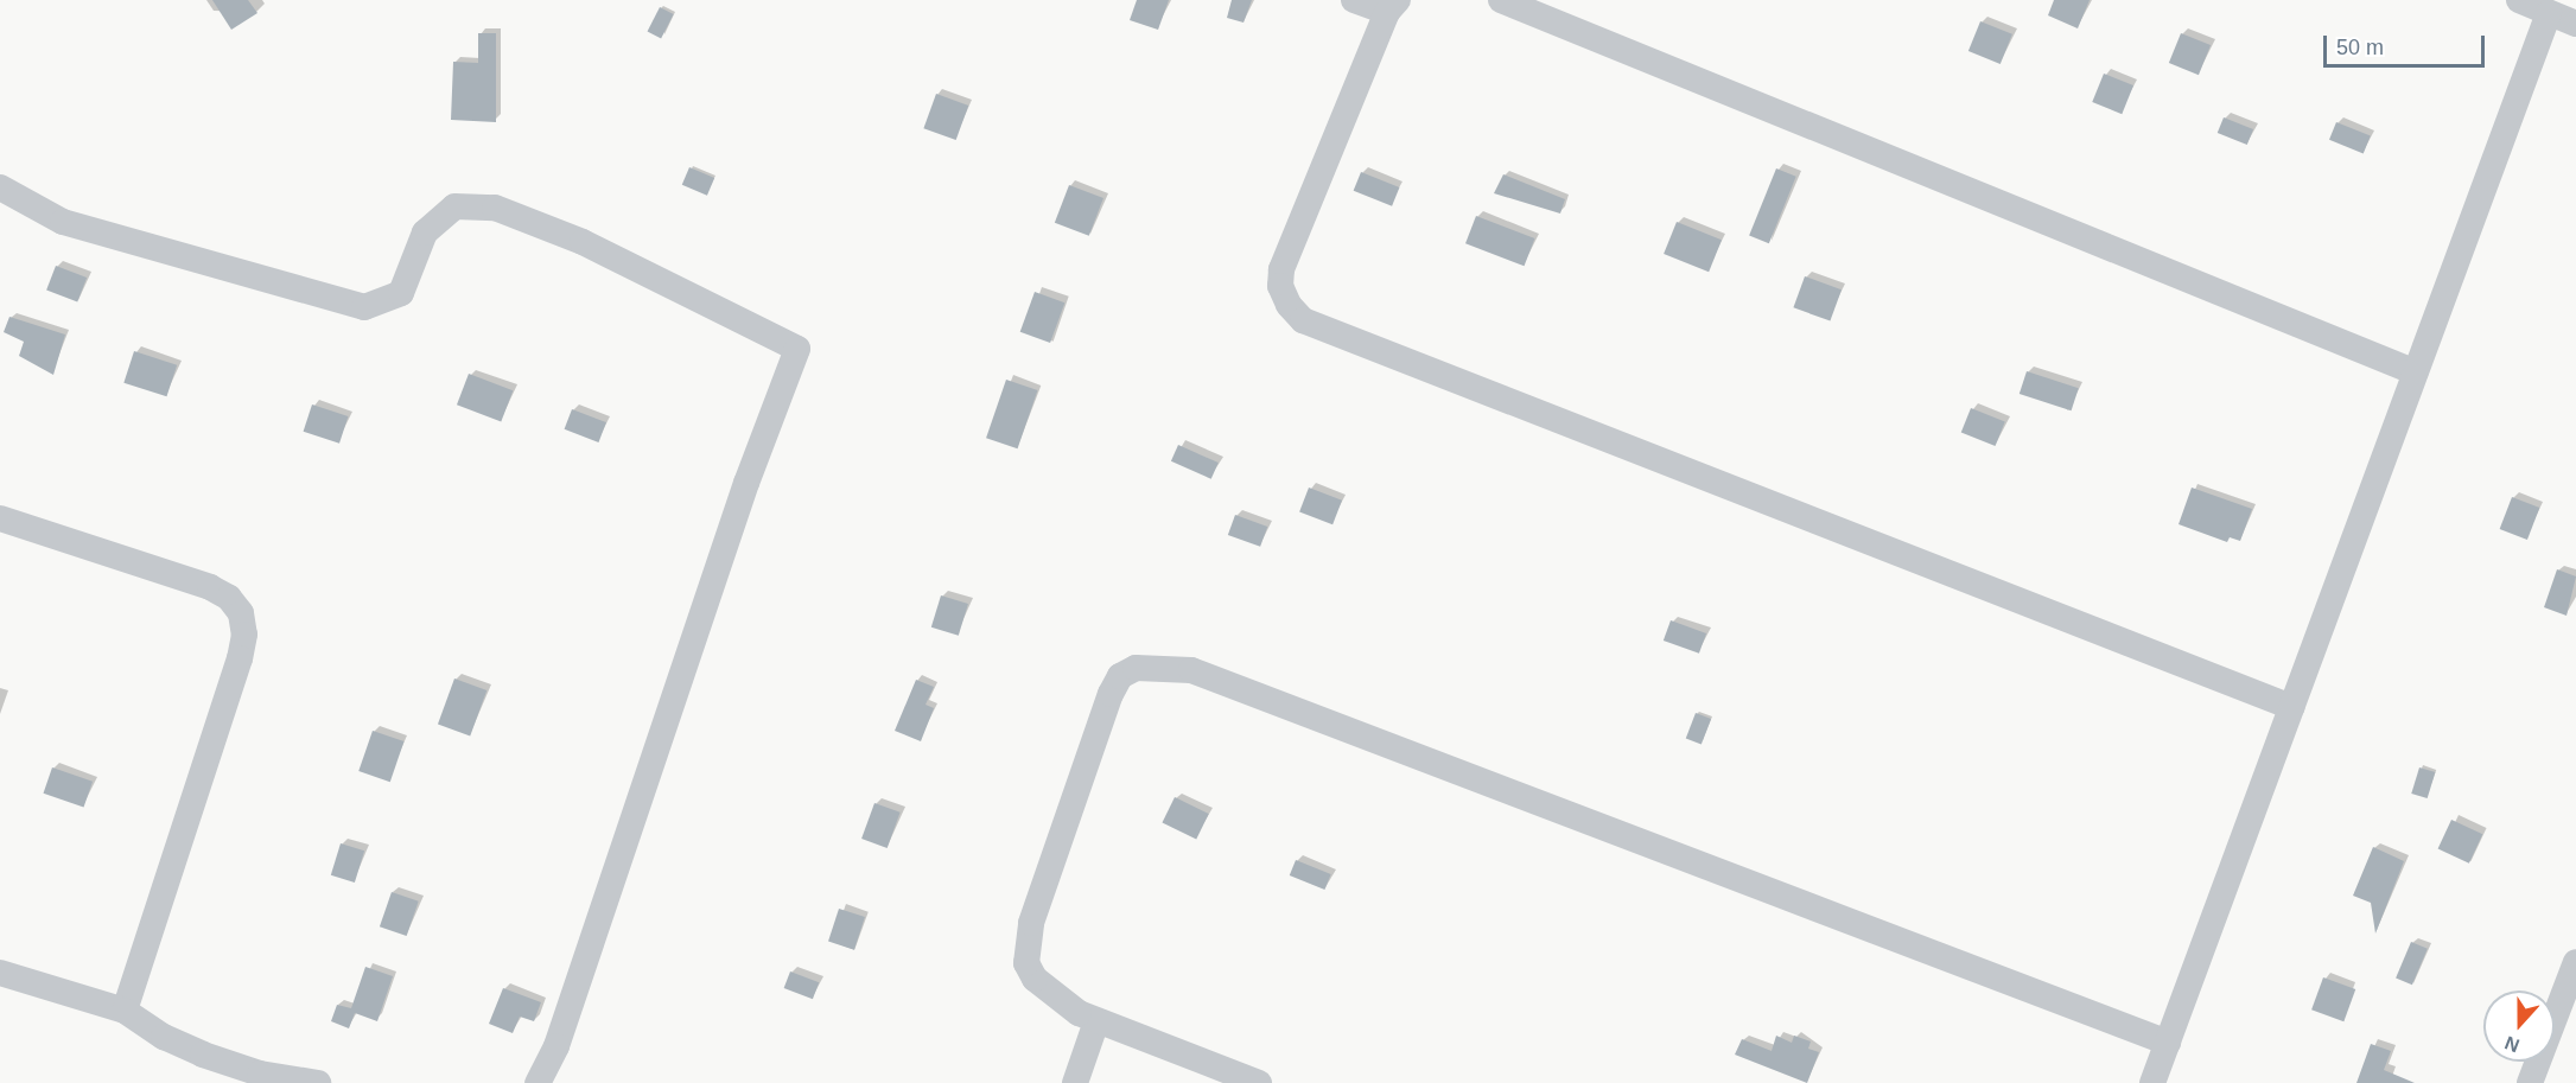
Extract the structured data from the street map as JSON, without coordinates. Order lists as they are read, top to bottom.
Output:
{
  "scale_bar": "50 m",
  "north": "bottom"
}
